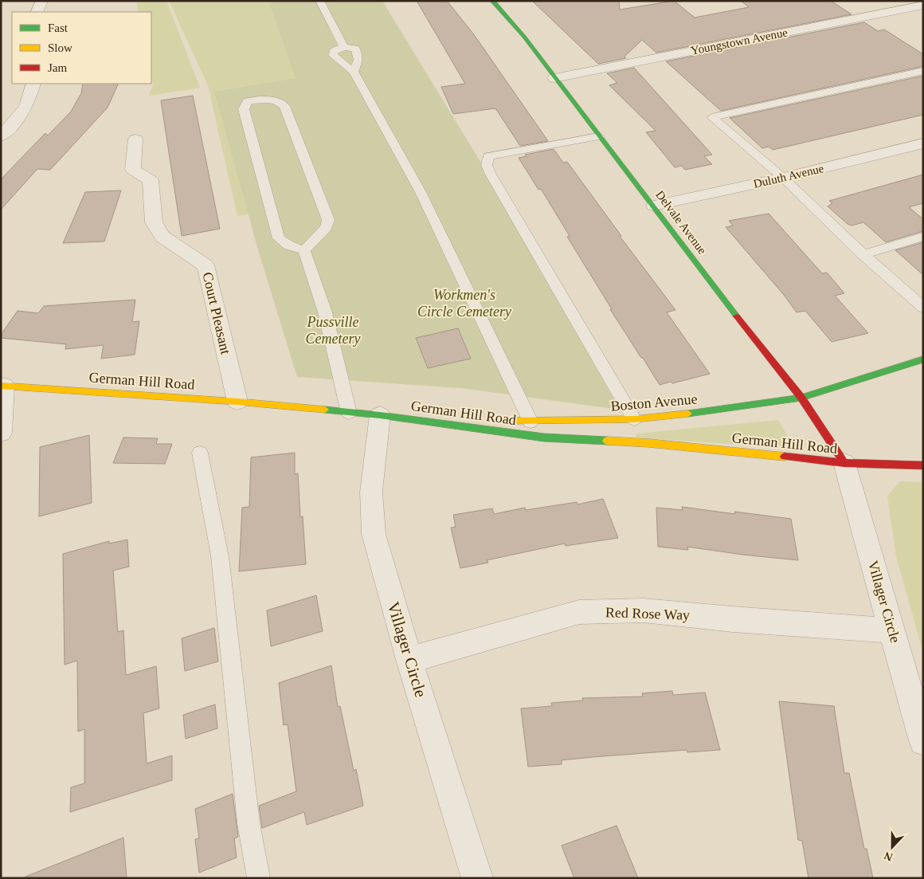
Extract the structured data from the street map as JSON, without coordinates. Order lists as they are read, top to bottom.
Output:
{
  "streets": {
    "street": [
      "Youngstown Avenue",
      "Duluth Avenue",
      "Delvale Avenue",
      "Court Pleasant",
      "German Hill Road",
      "Boston Avenue",
      "Villager Circle",
      "Red Rose Way"
    ]
  },
  "crossings": [
    ["Youngstown Avenue", "Delvale Avenue"],
    ["Duluth Avenue", "Delvale Avenue"],
    ["Delvale Avenue", "German Hill Road"],
    ["Delvale Avenue", "Boston Avenue"],
    ["Delvale Avenue", "Villager Circle"],
    ["Court Pleasant", "German Hill Road"],
    ["German Hill Road", "Villager Circle"],
    ["Villager Circle", "Red Rose Way"]
  ],
  "parks": ["Workmen's Circle Cemetery", "Pussville Cemetery"],
  "legend": ["Fast", "Slow", "Jam"],
  "north": "bottom"
}
